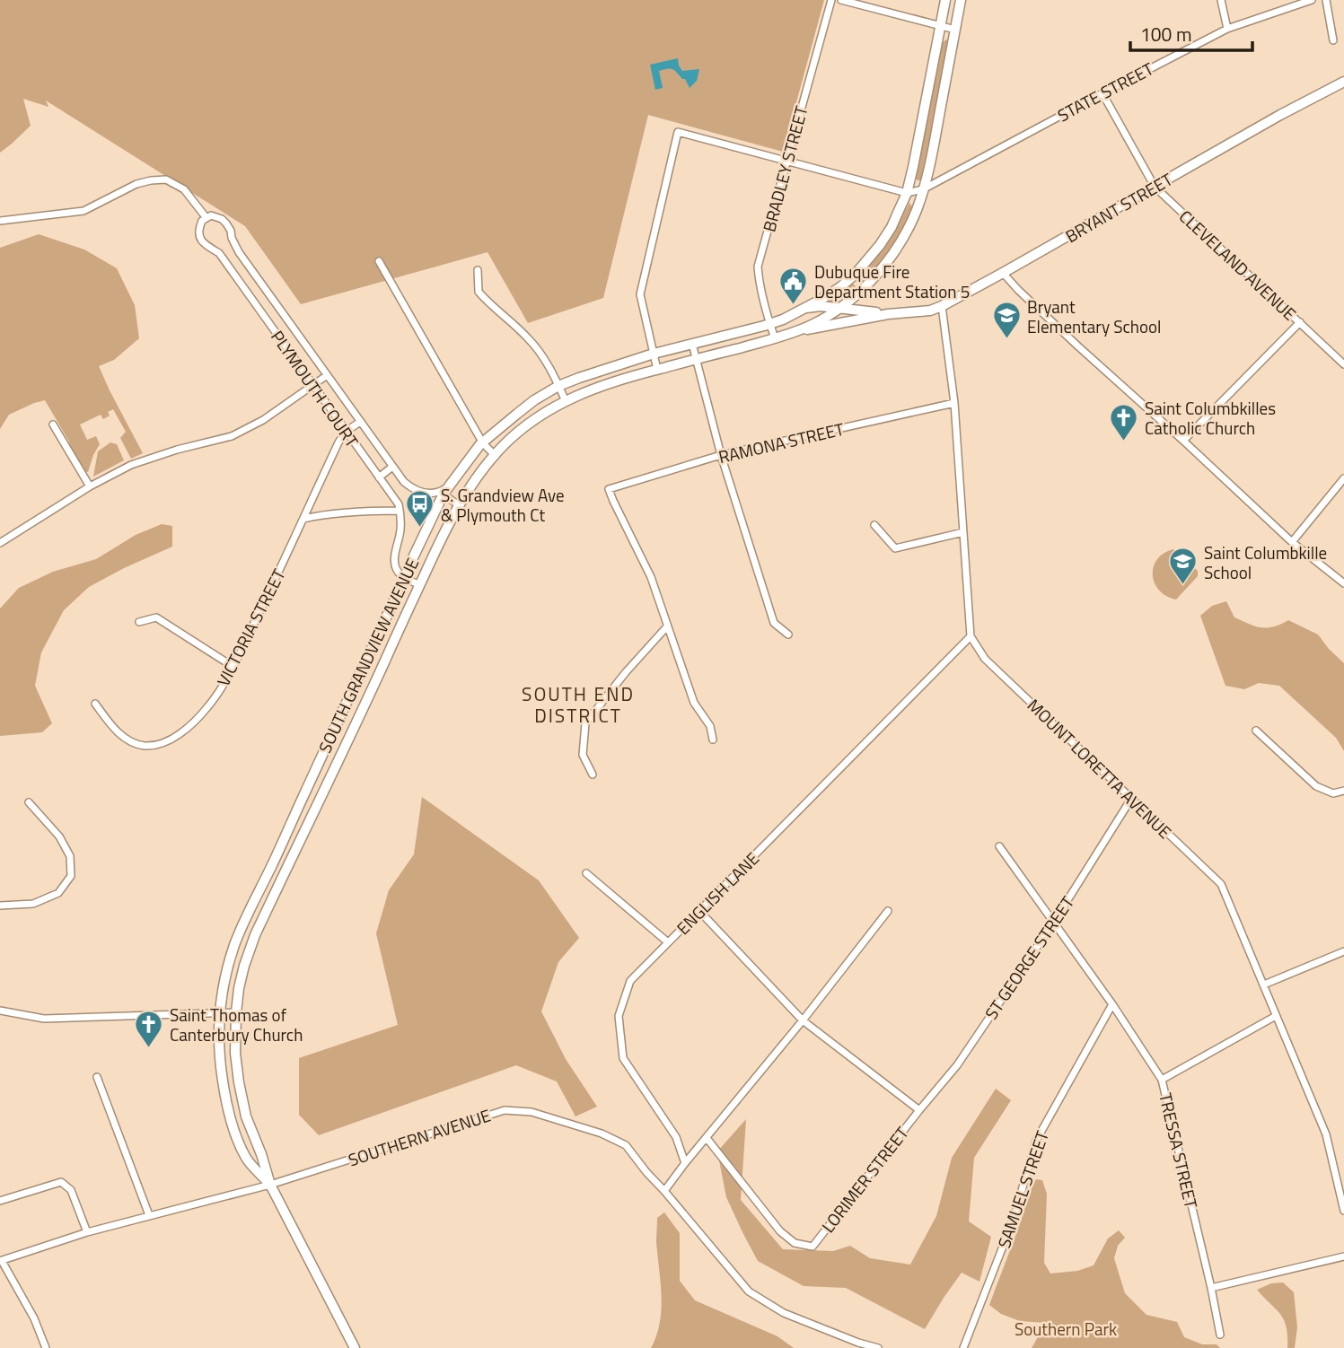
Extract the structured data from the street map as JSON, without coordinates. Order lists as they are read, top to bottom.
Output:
{
  "streets": {
    "main road": ["BRYANT STREET", "SOUTH GRANDVIEW AVENUE"],
    "street": [
      "STATE STREET",
      "BRADLEY STREET",
      "CLEVELAND AVENUE",
      "PLYMOUTH COURT",
      "RAMONA STREET",
      "VICTORIA STREET",
      "MOUNT LORETTA AVENUE",
      "ENGLISH LANE",
      "ST GEORGE STREET",
      "SOUTHERN AVENUE",
      "TRESSA STREET",
      "LORIMER STREET",
      "SAMUEL STREET"
    ]
  },
  "crossings": [
    ["STATE STREET", "CLEVELAND AVENUE"],
    ["STATE STREET", "SOUTH GRANDVIEW AVENUE"],
    ["BRADLEY STREET", "SOUTH GRANDVIEW AVENUE"],
    ["BRYANT STREET", "CLEVELAND AVENUE"],
    ["PLYMOUTH COURT", "VICTORIA STREET"],
    ["PLYMOUTH COURT", "SOUTH GRANDVIEW AVENUE"],
    ["SOUTH GRANDVIEW AVENUE", "SOUTHERN AVENUE"],
    ["MOUNT LORETTA AVENUE", "ENGLISH LANE"],
    ["MOUNT LORETTA AVENUE", "ST GEORGE STREET"],
    ["ST GEORGE STREET", "TRESSA STREET"],
    ["ST GEORGE STREET", "LORIMER STREET"],
    ["TRESSA STREET", "SAMUEL STREET"]
  ],
  "districts": ["SOUTH END DISTRICT"],
  "parks": ["Southern Park"],
  "places": {
    "public building": ["Dubuque Fire Department Station 5"],
    "school or university": ["Bryant Elementary School", "Saint Columbkille School"],
    "church": ["Saint Columbkilles Catholic Church", "Saint Thomas of Canterbury Church"],
    "bus stop": ["S. Grandview Ave & Plymouth Ct"]
  },
  "scale_bar": "100 m"
}
